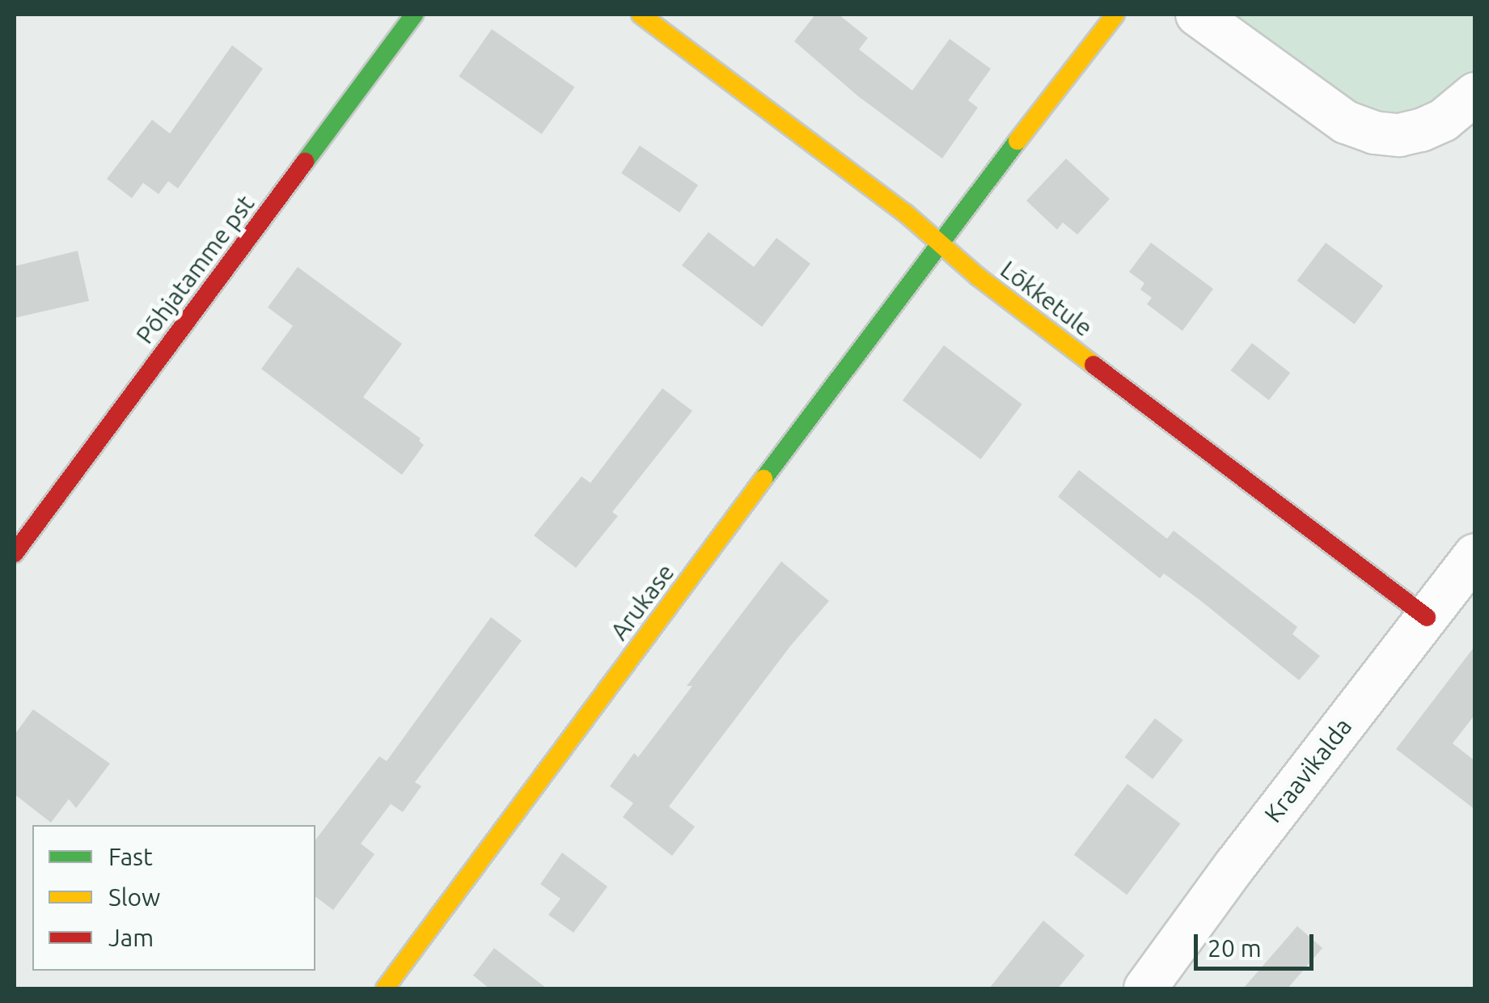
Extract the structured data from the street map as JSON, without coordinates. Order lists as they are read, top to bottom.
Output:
{
  "streets": {
    "street": [
      "Põhjatamme pst",
      "Lõkketule",
      "Arukase",
      "Kraavikalda"
    ]
  },
  "crossings": [
    ["Lõkketule", "Arukase"],
    ["Lõkketule", "Kraavikalda"]
  ],
  "legend": ["Fast", "Slow", "Jam"],
  "scale_bar": "20 m"
}
